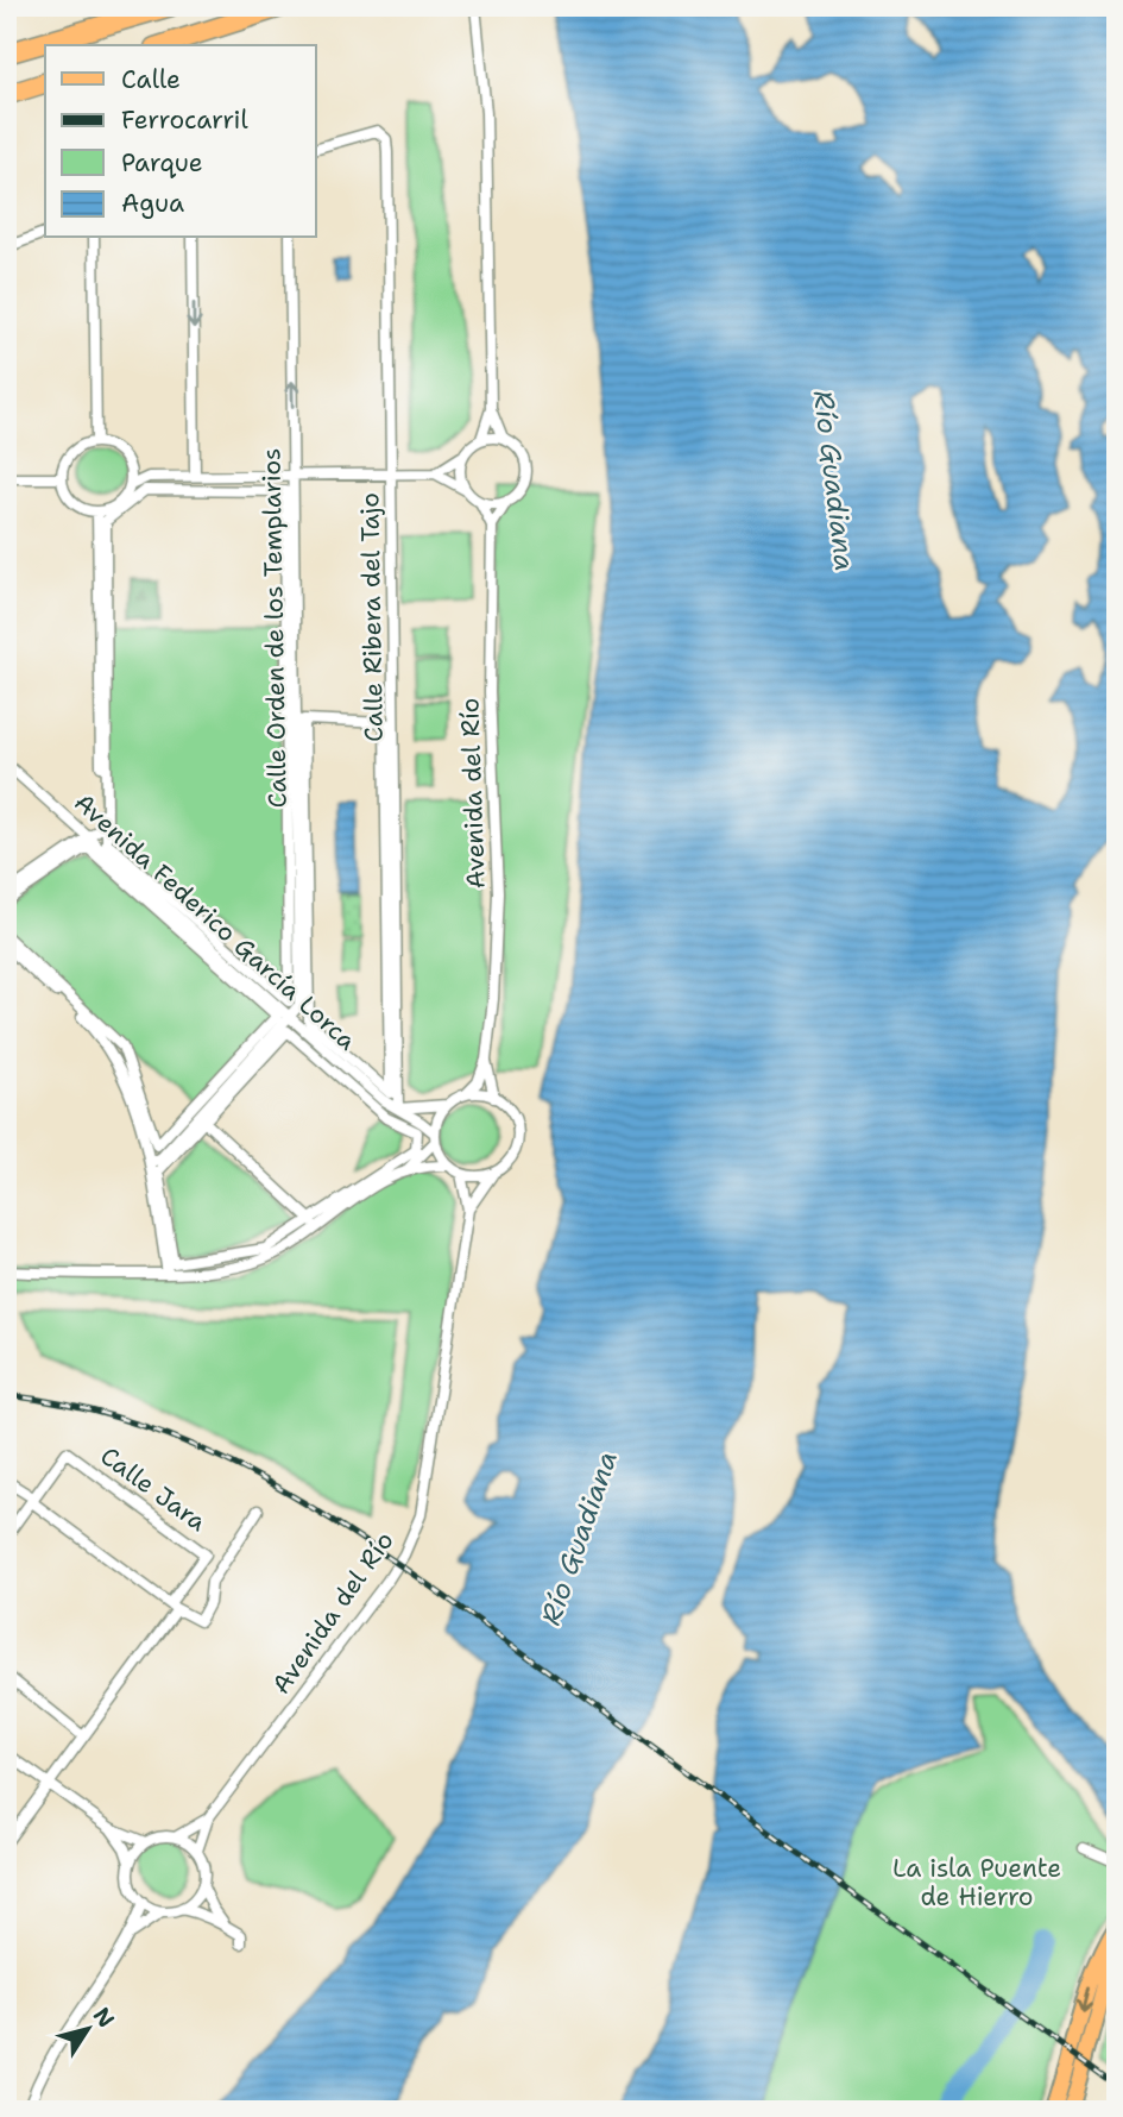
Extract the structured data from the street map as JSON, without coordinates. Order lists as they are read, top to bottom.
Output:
{
  "streets": {
    "street": [
      "Calle Ribera del Tajo",
      "Calle Orden de los Templarios",
      "Avenida del Río",
      "Avenida Federico García Lorca",
      "Calle Jara"
    ]
  },
  "crossings": [
    ["Calle Ribera del Tajo", "Avenida Federico García Lorca"],
    ["Calle Orden de los Templarios", "Avenida Federico García Lorca"],
    ["Avenida del Río", "Avenida Federico García Lorca"]
  ],
  "water": ["Río Guadiana"],
  "parks": ["La isla Puente de Hierro"],
  "legend": [
    "Calle",
    "Ferrocarril",
    "Parque",
    "Agua"
  ],
  "north": "top right"
}
